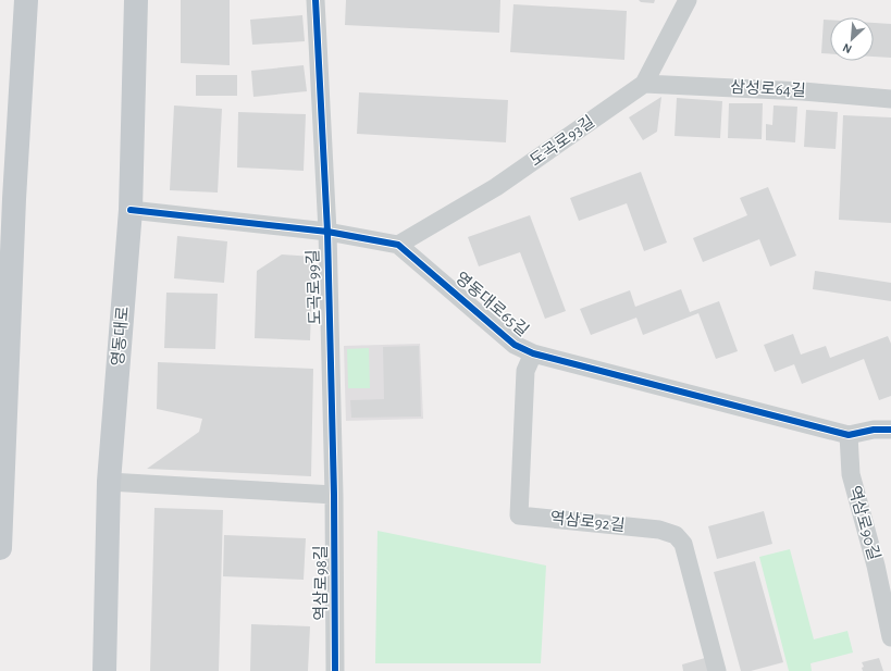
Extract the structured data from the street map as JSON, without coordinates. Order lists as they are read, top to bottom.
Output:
{
  "streets": {
    "main road": ["영동대로"],
    "street": [
      "삼성로64길",
      "도곡로93길",
      "도곡로99길",
      "영동대로65길",
      "역삼로92길",
      "역삼로90길",
      "역삼로98길"
    ]
  },
  "crossings": [
    ["삼성로64길", "도곡로93길"],
    ["도곡로93길", "영동대로65길"],
    ["도곡로99길", "역삼로98길"],
    ["영동대로65길", "역삼로92길"],
    ["영동대로65길", "역삼로90길"]
  ],
  "north": "bottom left"
}
